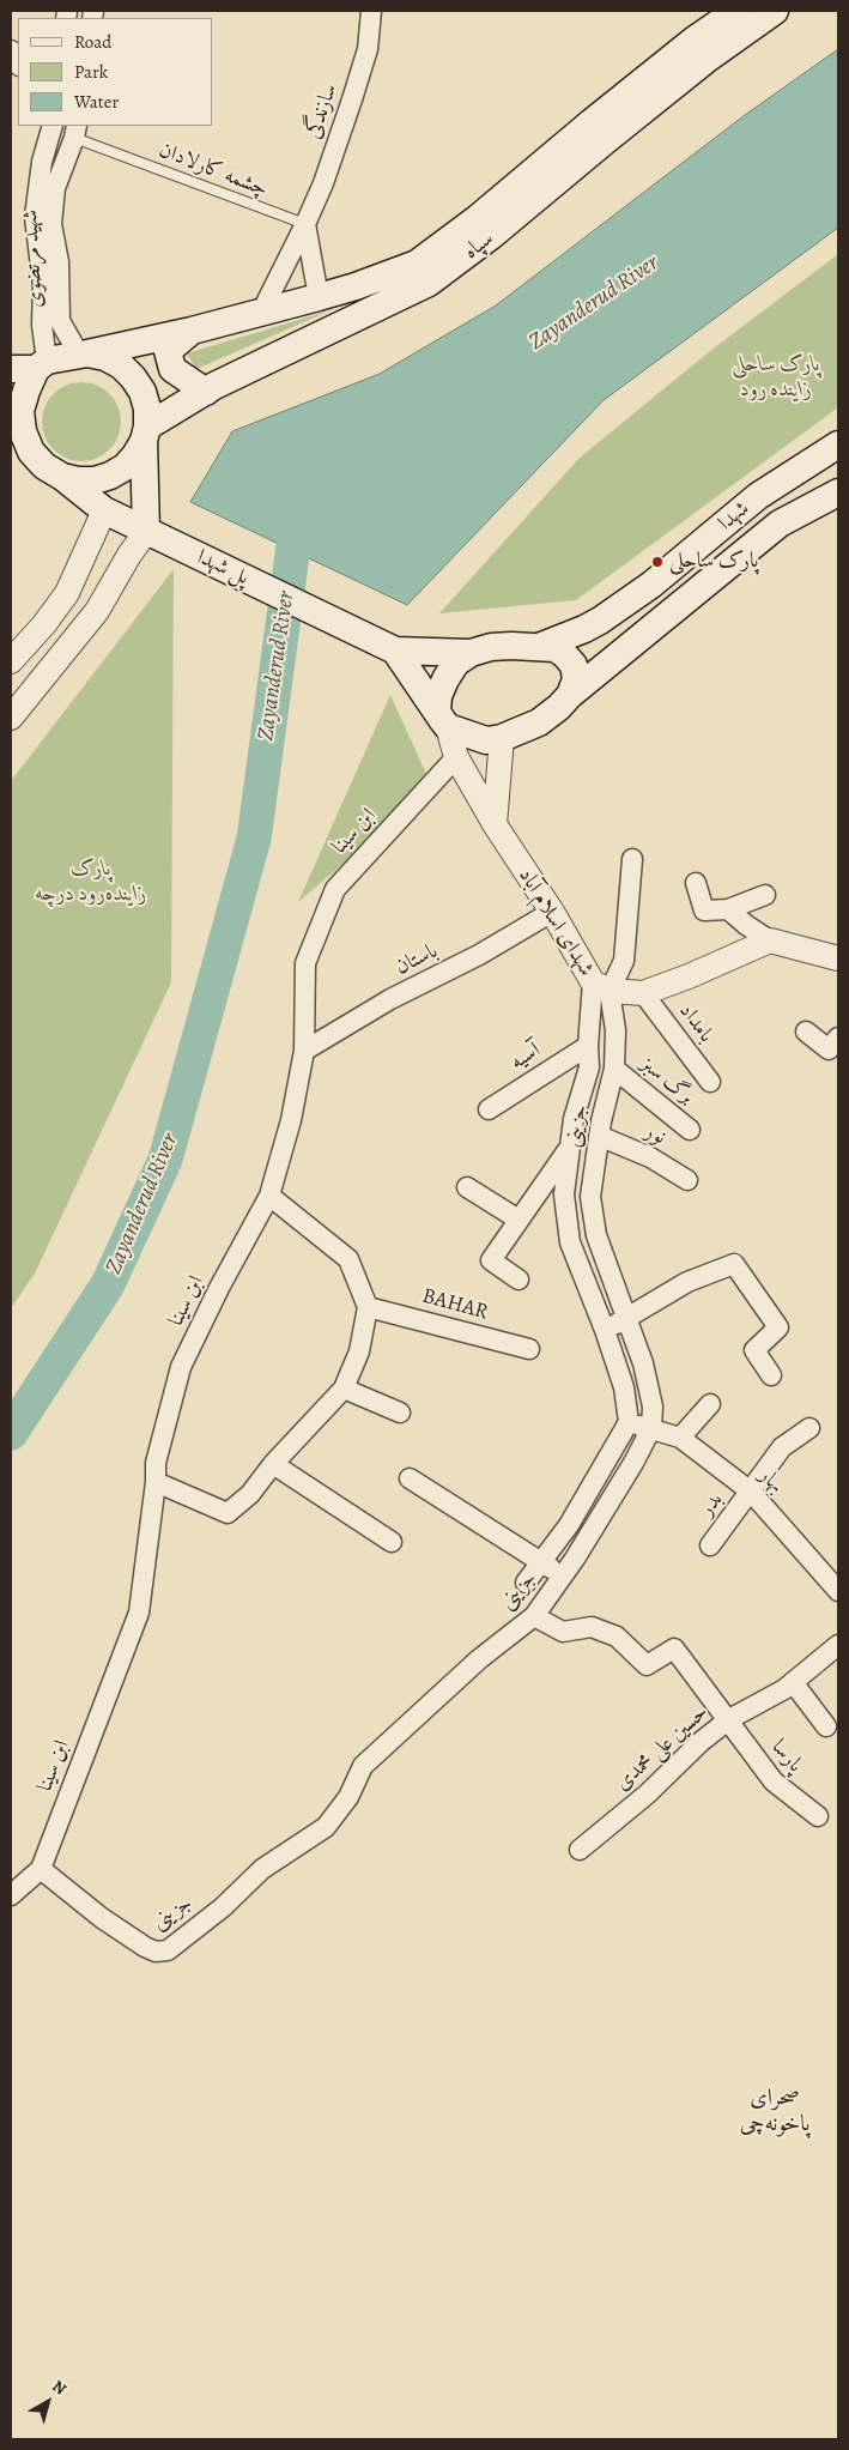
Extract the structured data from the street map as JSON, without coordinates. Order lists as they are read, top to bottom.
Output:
{
  "streets": {
    "main road": ["سپاه", "شهدا", "پل شهدا"],
    "street": [
      "سازندگی",
      "شهيد مرتضوی",
      "ابن سینا",
      "شهدای اسلام آباد",
      "باستان",
      "بامداد",
      "آسیه",
      "برگ سبز",
      "جزینی",
      "نور",
      "BAHAR",
      "بهار",
      "بدر",
      "حسین علی محمدی",
      "پارسا"
    ],
    "lane": ["چشمه کارلادان"]
  },
  "crossings": [
    ["سازندگی", "چشمه کارلادان"],
    ["سازندگی", "سپاه"],
    ["چشمه کارلادان", "شهيد مرتضوی"],
    ["سپاه", "شهيد مرتضوی"],
    ["سپاه", "پل شهدا"],
    ["شهيد مرتضوی", "پل شهدا"],
    ["شهدا", "شهدای اسلام آباد"],
    ["ابن سینا", "شهدای اسلام آباد"],
    ["ابن سینا", "باستان"],
    ["ابن سینا", "جزینی"],
    ["شهدای اسلام آباد", "باستان"],
    ["شهدای اسلام آباد", "بامداد"],
    ["شهدای اسلام آباد", "جزینی"],
    ["برگ سبز", "جزینی"],
    ["جزینی", "نور"],
    ["جزینی", "بهار"],
    ["جزینی", "پارسا"],
    ["بهار", "بدر"],
    ["حسین علی محمدی", "پارسا"]
  ],
  "districts": ["صحرای پاخونه‌چی"],
  "water": ["Zayanderud River"],
  "parks": ["پارک ساحلی زاینده رود", "پارک زاینده‌رود درچه"],
  "places": ["پارک ساحلی"],
  "legend": ["Road", "Park", "Water"],
  "north": "top right"
}
